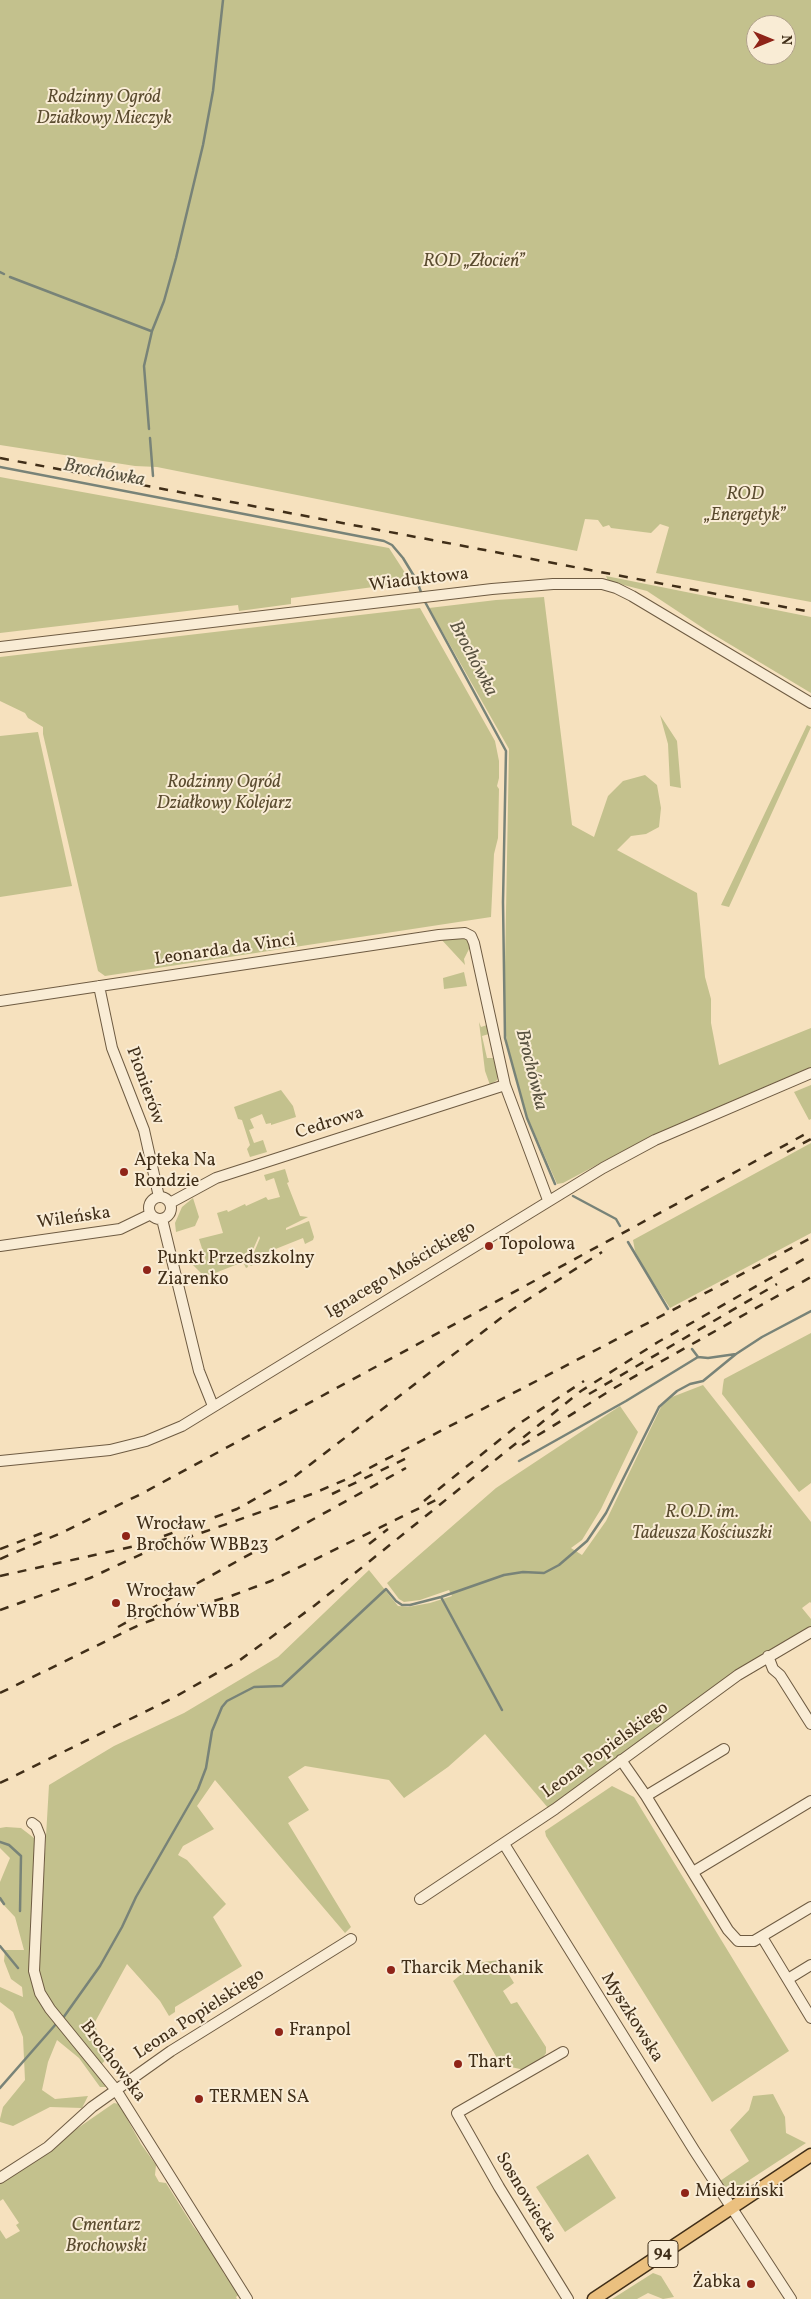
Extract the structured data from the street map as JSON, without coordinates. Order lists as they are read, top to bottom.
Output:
{
  "streets": {
    "main road": ["94"],
    "street": [
      "Wiaduktowa",
      "Leonarda da Vinci",
      "Pionierów",
      "Cedrowa",
      "Wileńska",
      "Ignacego Mościckiego",
      "Leona Popielskiego",
      "Myszkowska",
      "Brochowska",
      "Sosnowiecka"
    ]
  },
  "crossings": [
    ["Leonarda da Vinci", "Pionierów"],
    ["Leonarda da Vinci", "Cedrowa"],
    ["Pionierów", "Cedrowa"],
    ["Pionierów", "Wileńska"],
    ["Cedrowa", "Wileńska"],
    ["Leona Popielskiego", "Myszkowska"],
    ["Leona Popielskiego", "Brochowska"],
    ["Myszkowska", "94"]
  ],
  "water": ["Brochówka"],
  "parks": [
    "Rodzinny Ogród Działkowy Mieczyk",
    "ROD „Złocień”",
    "ROD „Energetyk”",
    "Rodzinny Ogród Działkowy Kolejarz",
    "R.O.D. im. Tadeusza Kościuszki",
    "Cmentarz Brochowski"
  ],
  "places": [
    "Apteka Na Rondzie",
    "Topolowa",
    "Punkt Przedszkolny Ziarenko",
    "Wrocław Brochów WBB23",
    "Wrocław Brochów WBB",
    "Tharcik Mechanik",
    "Franpol",
    "Thart",
    "TERMEN SA",
    "Miedziński",
    "Żabka"
  ],
  "north": "right"
}
